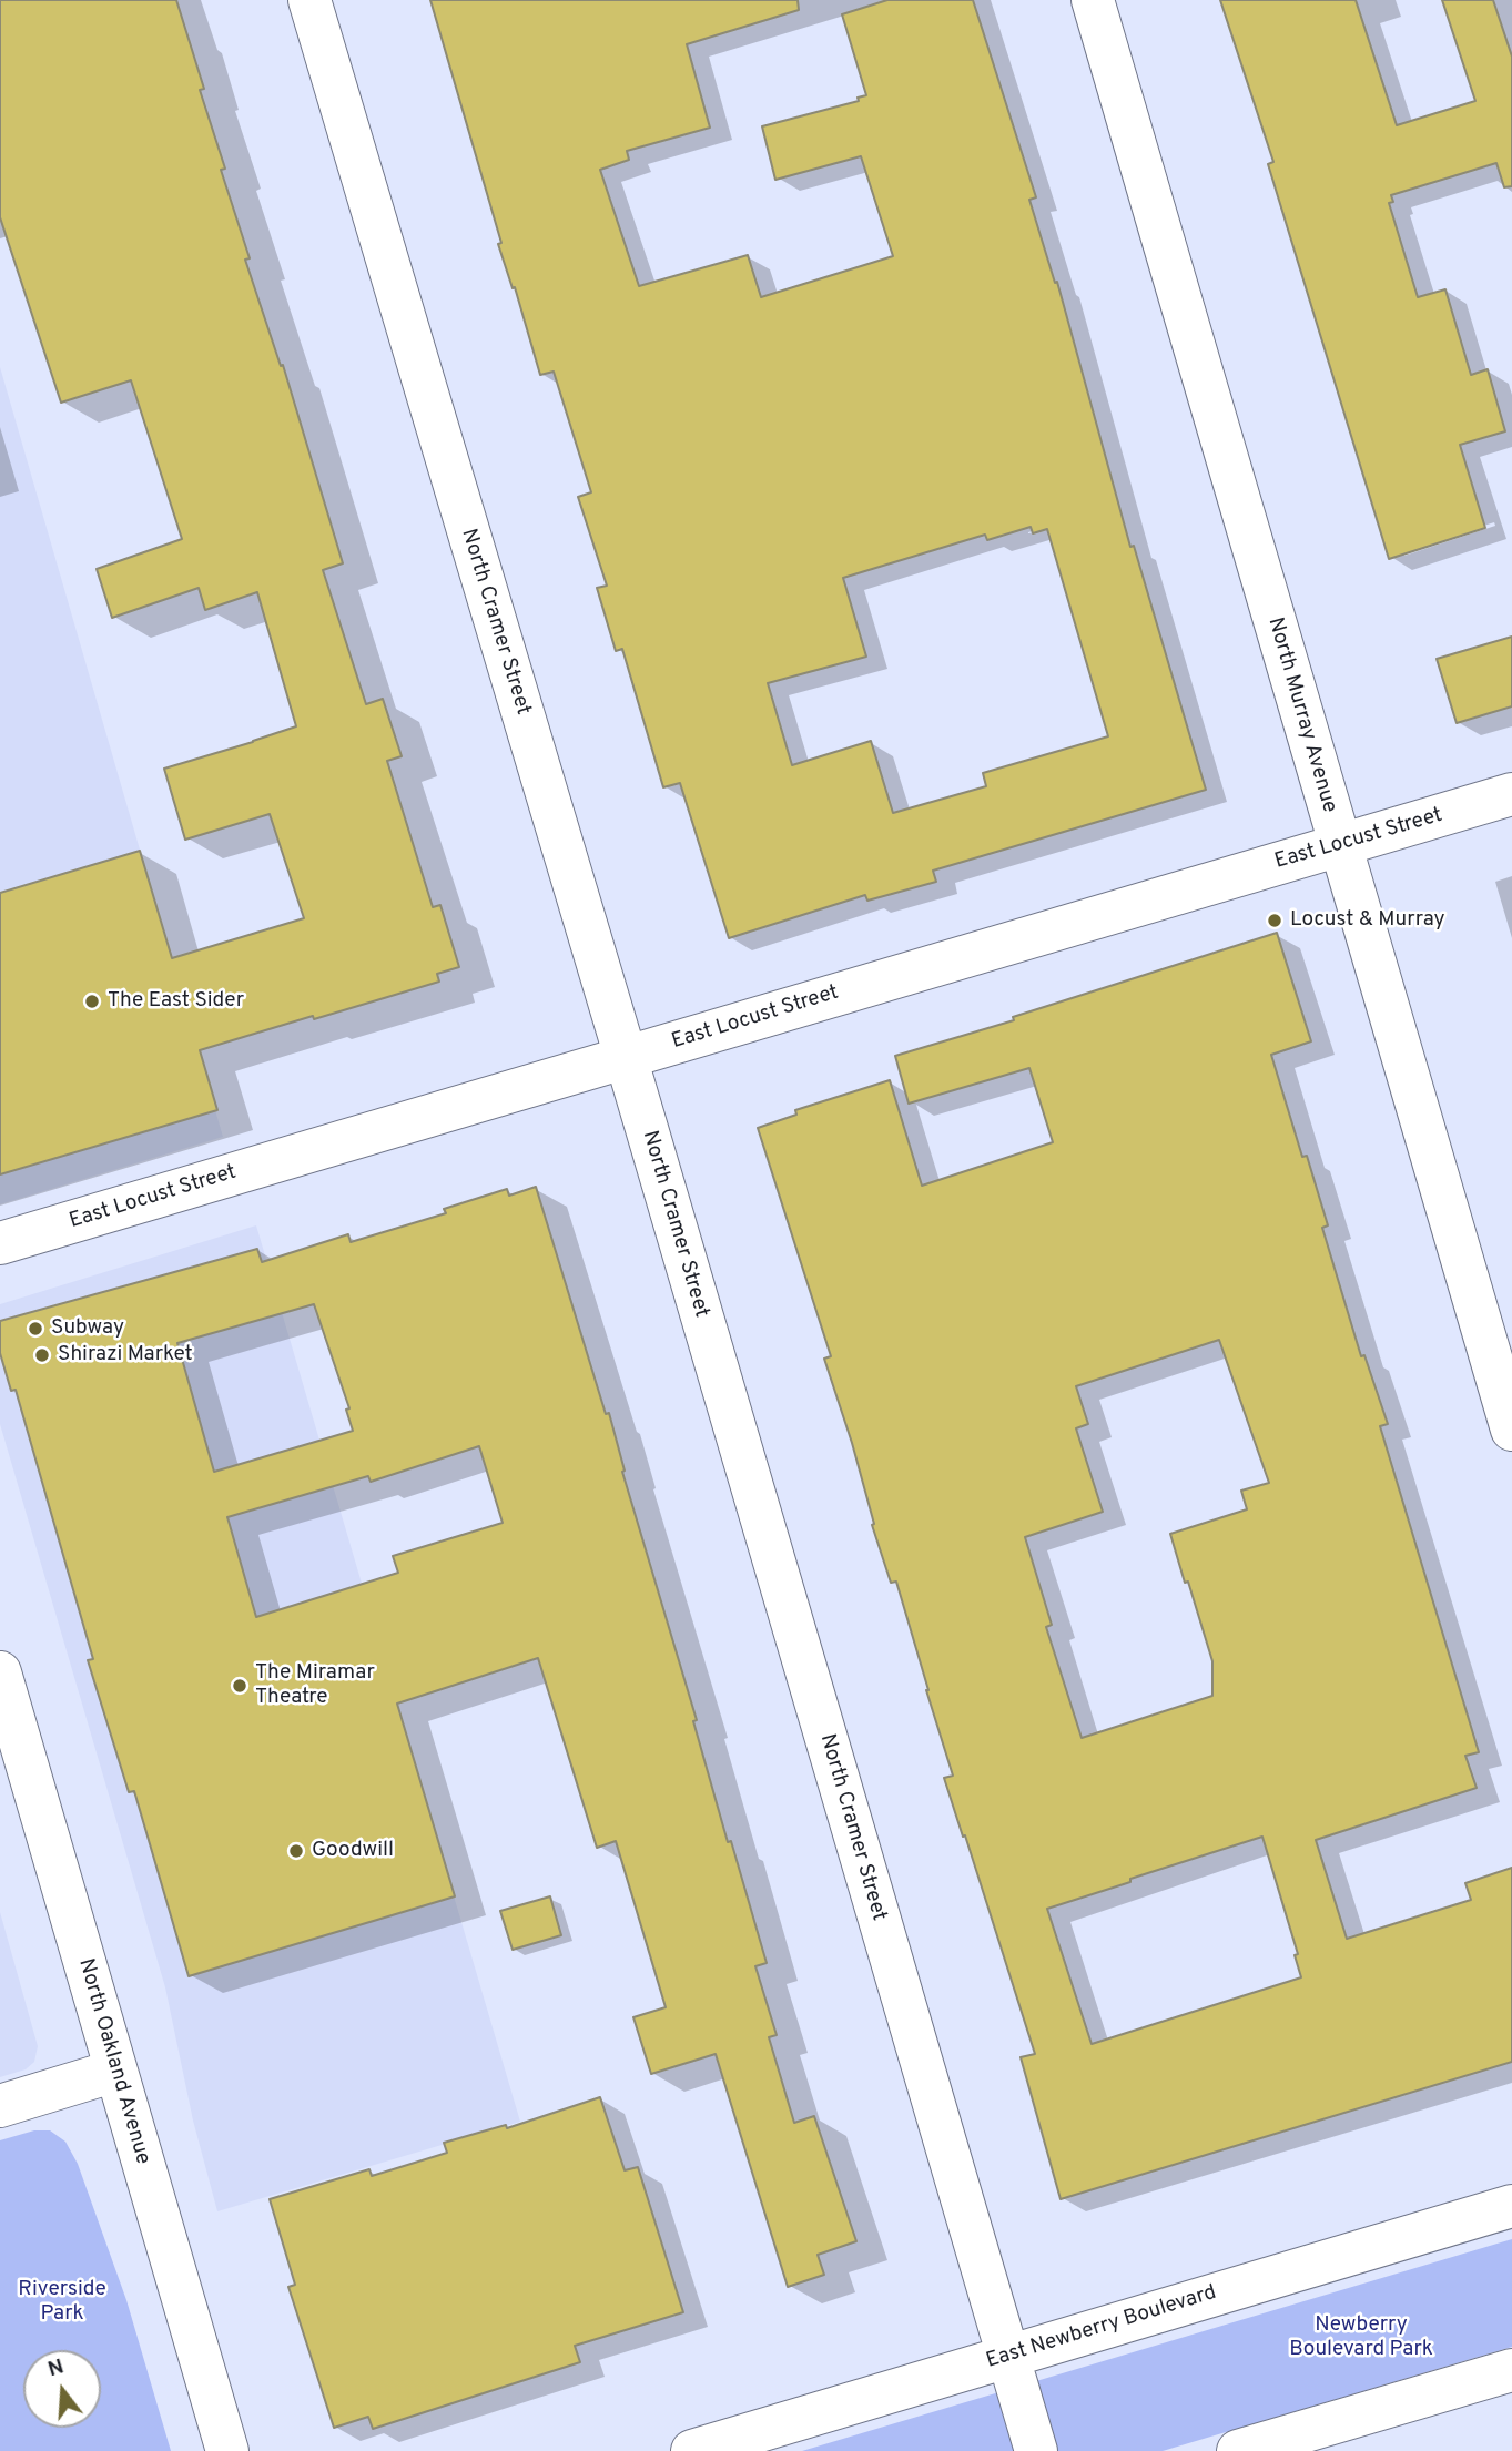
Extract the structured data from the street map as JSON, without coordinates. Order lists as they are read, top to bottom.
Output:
{
  "streets": {
    "street": [
      "North Cramer Street",
      "North Murray Avenue",
      "East Locust Street",
      "North Oakland Avenue",
      "East Newberry Boulevard"
    ]
  },
  "crossings": [
    ["North Cramer Street", "East Locust Street"],
    ["North Cramer Street", "East Newberry Boulevard"],
    ["North Murray Avenue", "East Locust Street"]
  ],
  "parks": ["Riverside Park", "Newberry Boulevard Park"],
  "places": [
    "Locust & Murray",
    "The East Sider",
    "Subway",
    "Shirazi Market",
    "The Miramar Theatre",
    "Goodwill"
  ],
  "north": "top"
}
